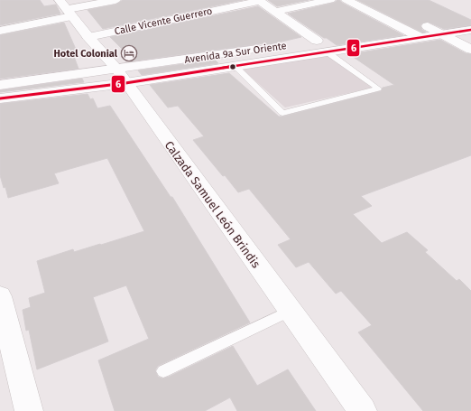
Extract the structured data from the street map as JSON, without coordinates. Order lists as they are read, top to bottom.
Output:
{
  "streets": {
    "street": ["Calle Vicente Guerrero", "Avenida 9a Sur Oriente", "Calzada Samuel León Brindis"]
  },
  "crossings": [
    ["Calle Vicente Guerrero", "Avenida 9a Sur Oriente"],
    ["Calle Vicente Guerrero", "Calzada Samuel León Brindis"],
    ["Avenida 9a Sur Oriente", "Calzada Samuel León Brindis"]
  ],
  "places": {
    "hotel": ["Hotel Colonial"]
  },
  "lines": ["transit line 6"]
}
